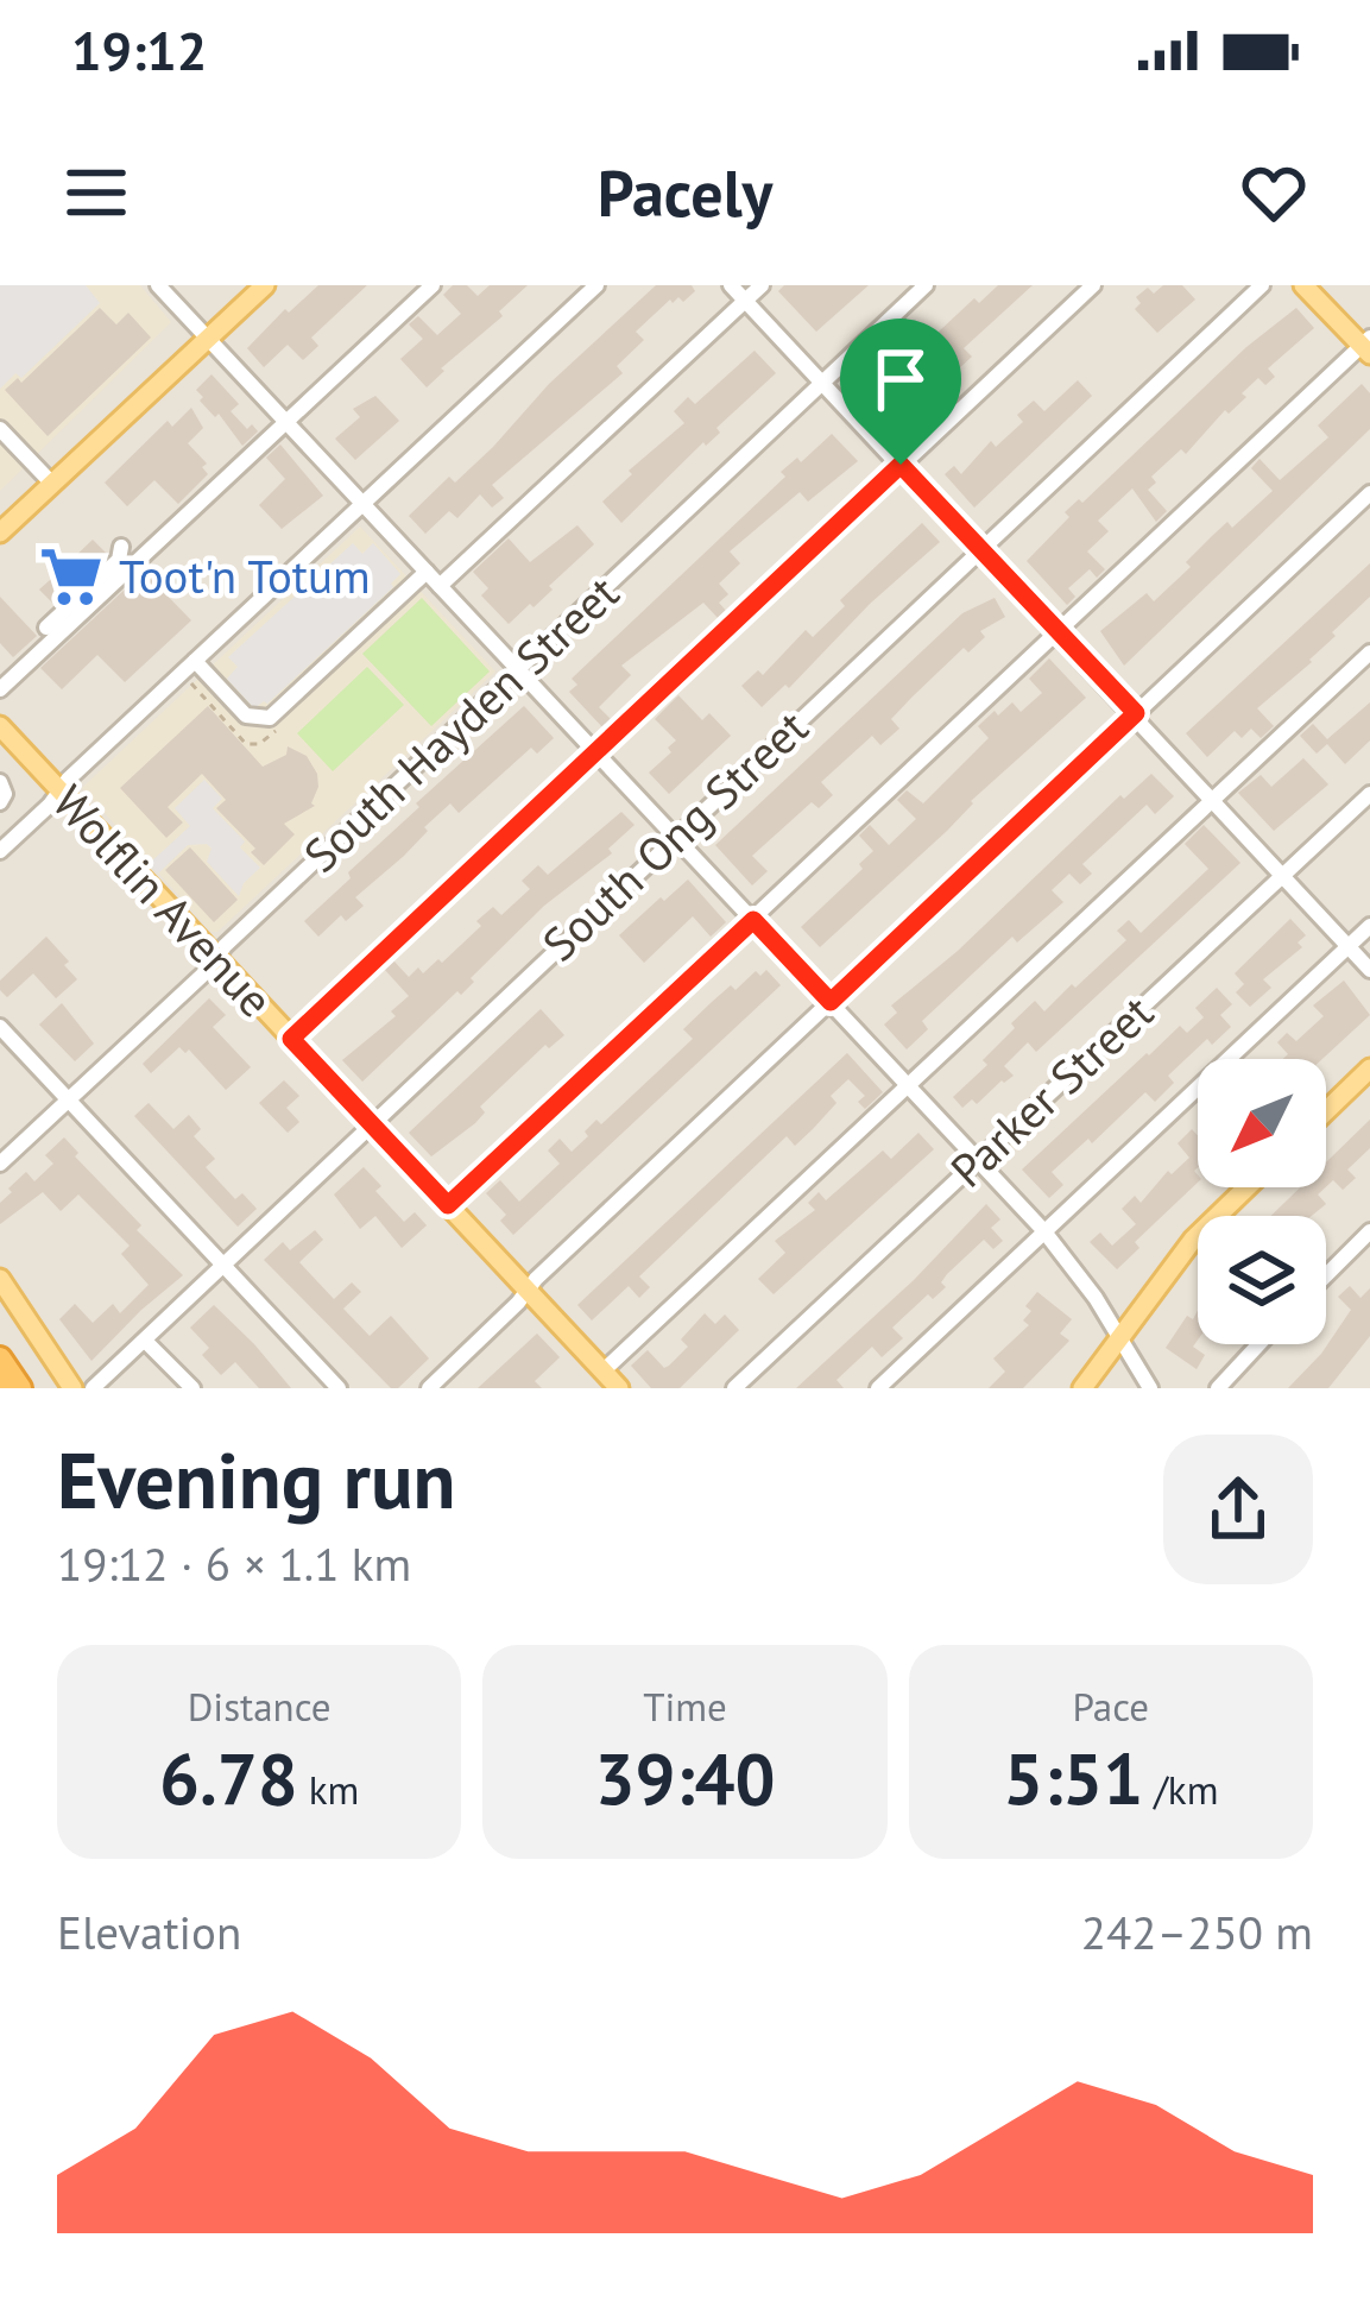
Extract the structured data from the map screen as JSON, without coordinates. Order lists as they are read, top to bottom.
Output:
{
  "streets": {
    "main road": ["Wolflin Avenue"],
    "street": ["South Hayden Street", "South Ong Street", "Parker Street"]
  },
  "crossings": [
    ["South Hayden Street", "Wolflin Avenue"],
    ["South Ong Street", "Wolflin Avenue"]
  ],
  "places": {
    "supermarket": ["Toot'n Totum"]
  },
  "north": "bottom left",
  "page": {
    "status": "19:12",
    "header": "Pacely",
    "heading": ["Evening run", "19:12 · 6 × 1.1 km"],
    "stats": [
      ["Distance", "6.78 km"],
      ["Time", "39:40"],
      ["Pace", "5:51 /km"]
    ],
    "chart": ["Elevation", "242–250 m"]
  }
}
